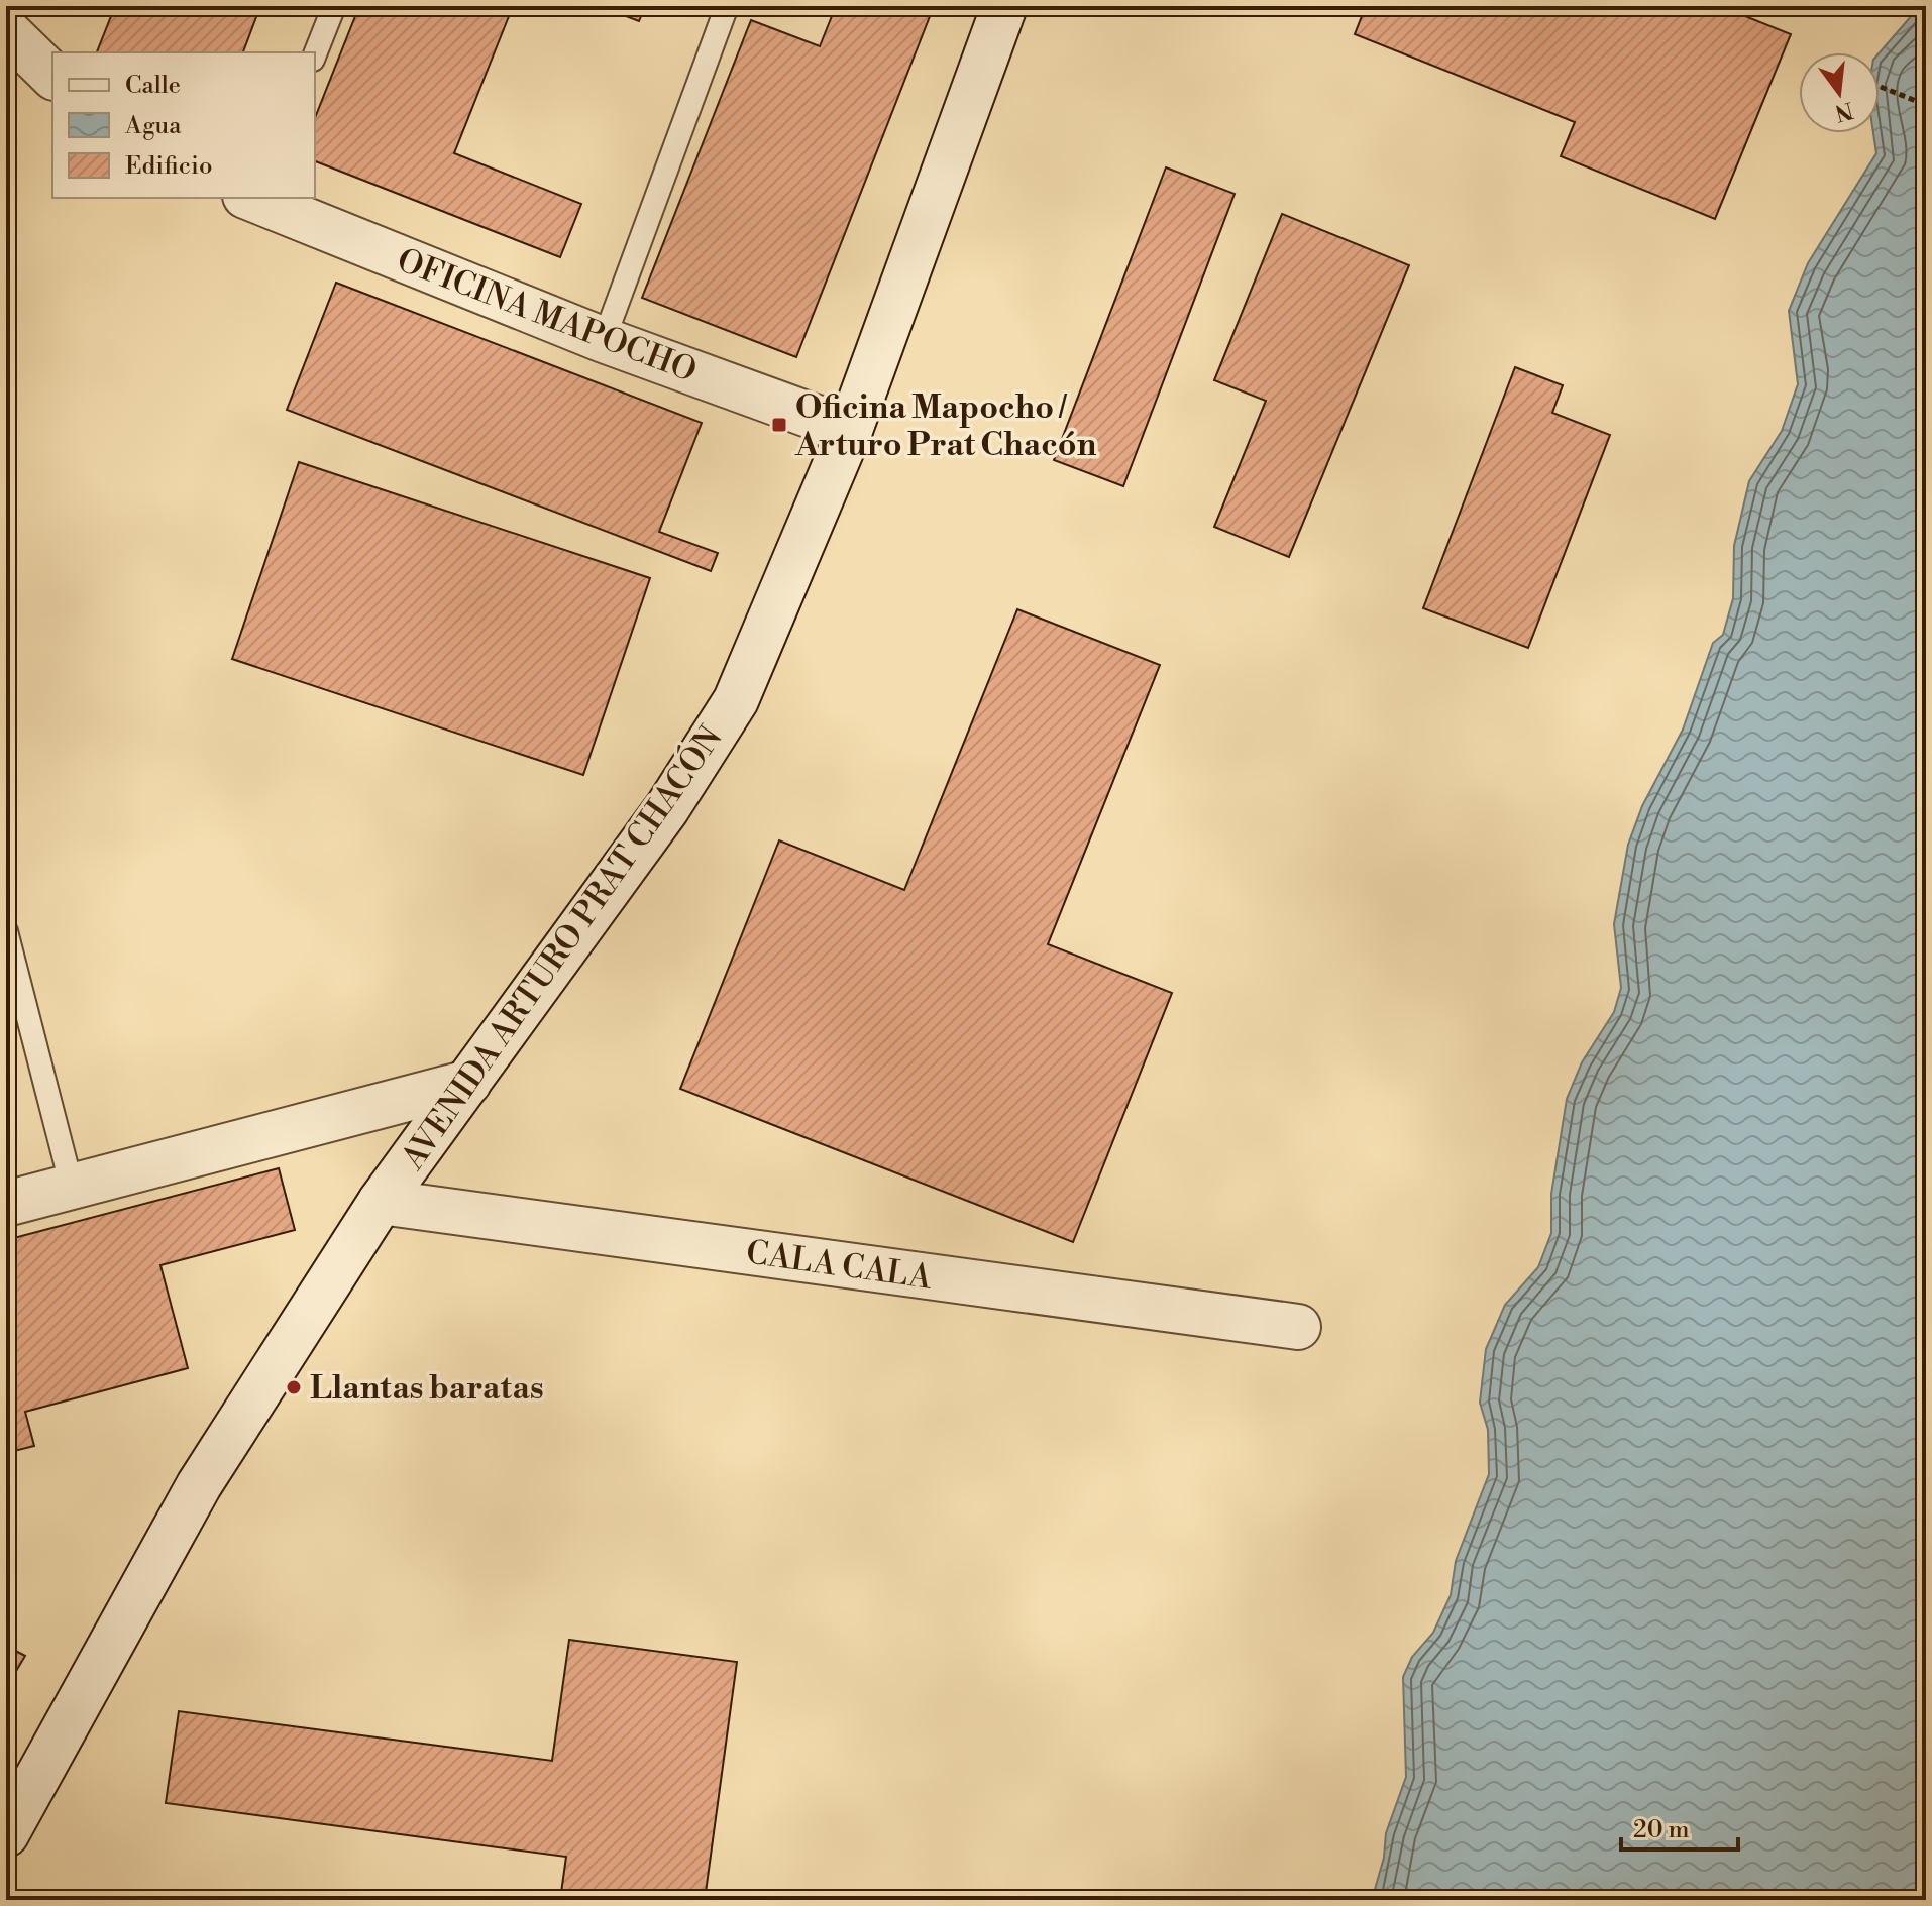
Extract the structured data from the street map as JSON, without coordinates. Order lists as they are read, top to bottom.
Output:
{
  "streets": {
    "street": ["OFICINA MAPOCHO", "AVENIDA ARTURO PRAT CHACÓN", "CALA CALA"]
  },
  "crossings": [
    ["OFICINA MAPOCHO", "AVENIDA ARTURO PRAT CHACÓN"],
    ["AVENIDA ARTURO PRAT CHACÓN", "CALA CALA"]
  ],
  "places": {
    "transit": ["Oficina Mapocho / Arturo Prat Chacón"],
    "other": ["Llantas baratas"]
  },
  "legend": ["Calle", "Agua", "Edificio"],
  "scale_bar": "20 m",
  "north": "bottom"
}
